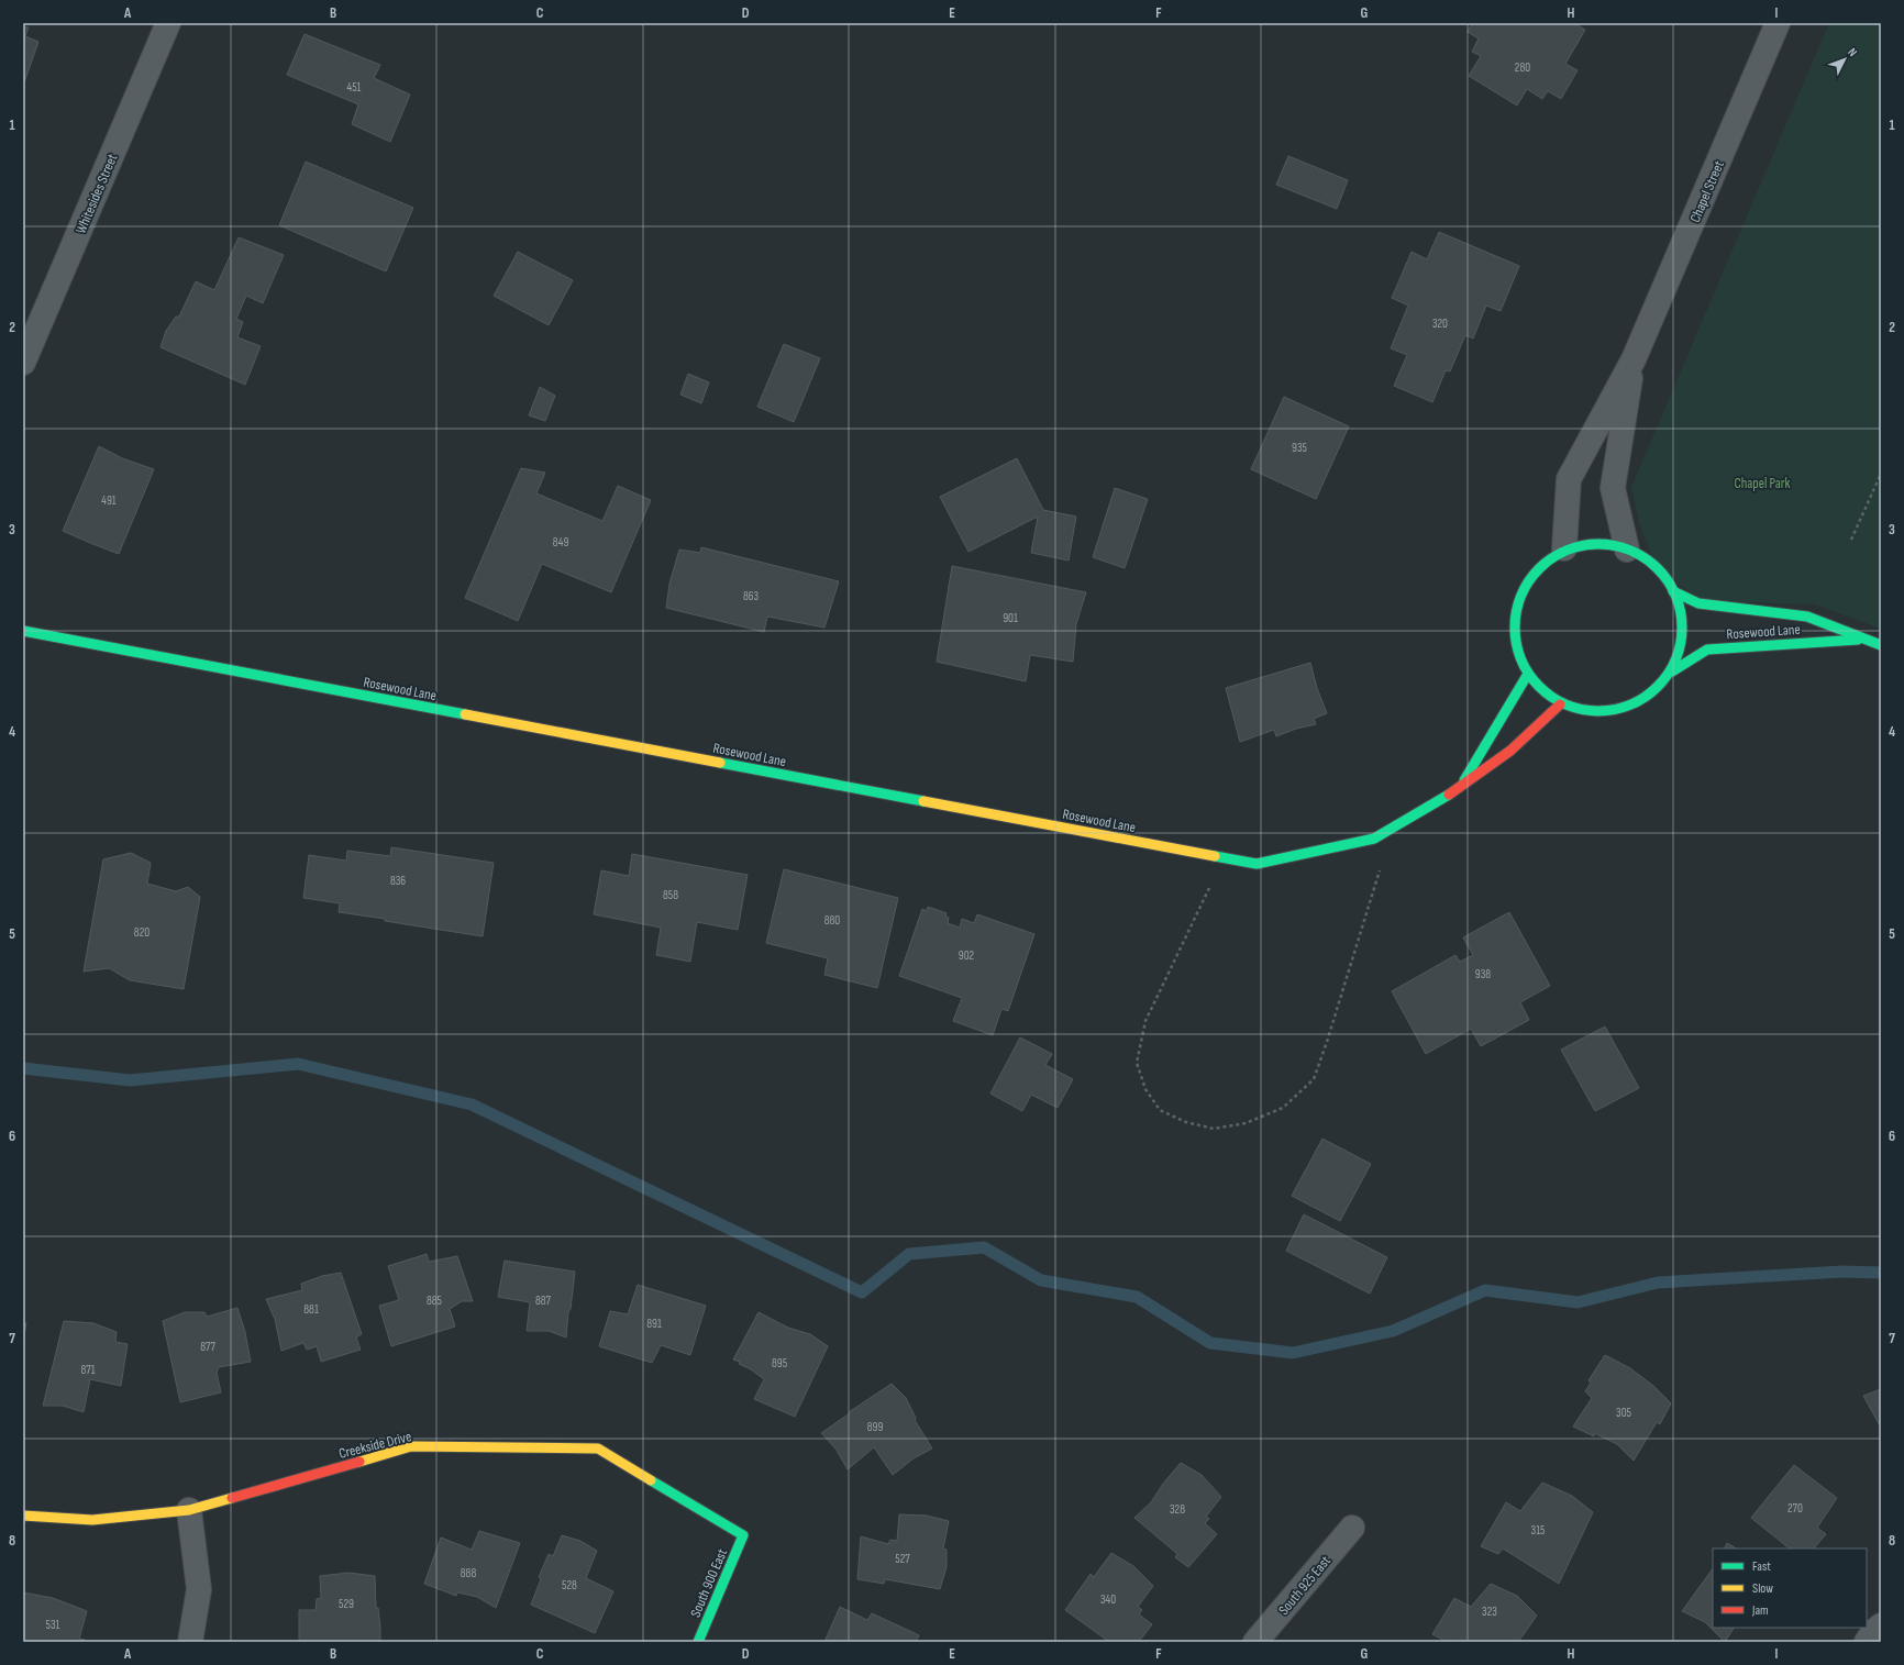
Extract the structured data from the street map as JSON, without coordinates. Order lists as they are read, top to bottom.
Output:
{
  "streets": {
    "street": [
      "Chapel Street",
      "Whitesides Street",
      "Rosewood Lane",
      "Creekside Drive",
      "South 900 East",
      "South 925 East"
    ]
  },
  "crossings": [
    ["Creekside Drive", "South 900 East"]
  ],
  "parks": ["Chapel Park"],
  "house_numbers": [
    "280",
    "451",
    "320",
    "935",
    "491",
    "849",
    "863",
    "901",
    "836",
    "858",
    "880",
    "820",
    "902",
    "938",
    "885",
    "887",
    "881",
    "891",
    "877",
    "895",
    "871",
    "305",
    "899",
    "270",
    "328",
    "315",
    "527",
    "888",
    "528",
    "340",
    "529",
    "323",
    "531"
  ],
  "legend": ["Fast", "Slow", "Jam"],
  "north": "top right",
  "grid": {
    "columns": [
      "A",
      "B",
      "C",
      "D",
      "E",
      "F",
      "G",
      "H",
      "I"
    ],
    "rows": [
      "1",
      "2",
      "3",
      "4",
      "5",
      "6",
      "7",
      "8"
    ]
  }
}
